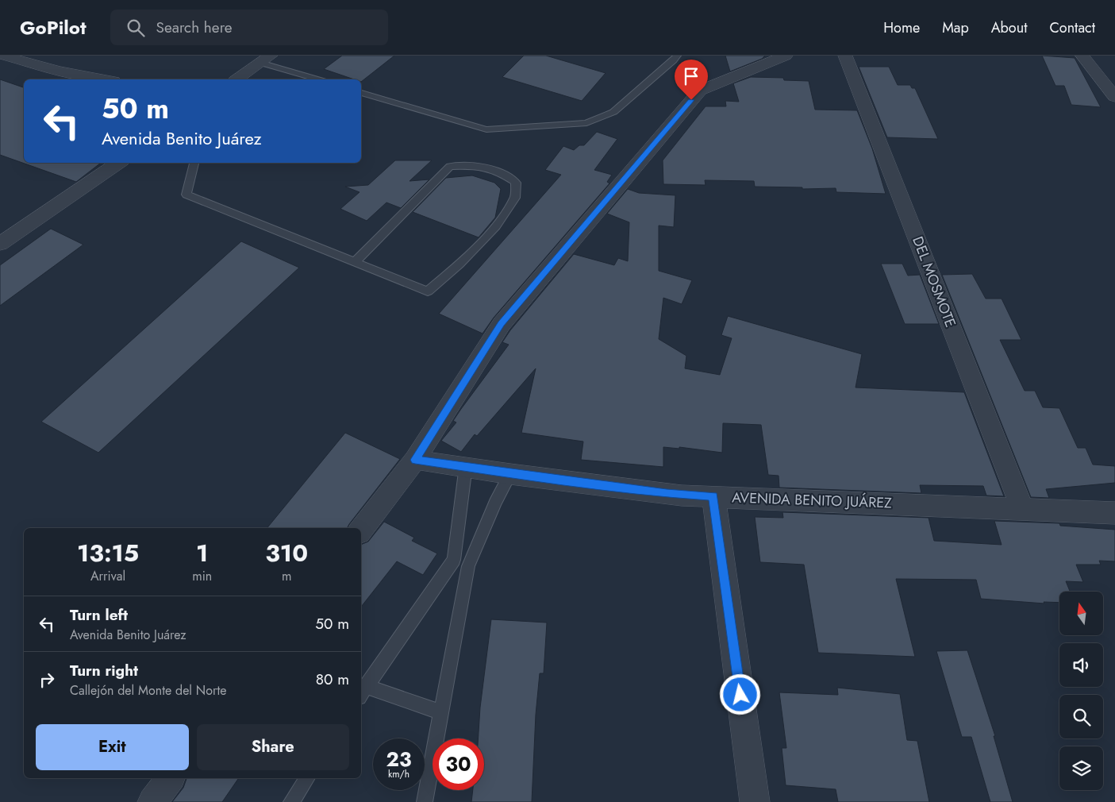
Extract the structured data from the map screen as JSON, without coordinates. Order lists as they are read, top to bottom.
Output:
{
  "streets": {
    "street": ["DEL MOSMOTE", "AVENIDA BENITO JUÁREZ"]
  },
  "crossings": [
    ["DEL MOSMOTE", "AVENIDA BENITO JUÁREZ"]
  ],
  "north": "top",
  "page": {
    "header": "GoPilot",
    "search": "Search here",
    "nav": [
      "Home",
      "Map",
      "About",
      "Contact"
    ],
    "turn": ["50 m", "Avenida Benito Juárez"],
    "eta": [
      "13:15",
      "Arrival",
      "1",
      "min",
      "310",
      "m"
    ],
    "list": [
      {
        "name": "Turn left",
        "note": "Avenida Benito Juárez",
        "value": "50 m"
      },
      {
        "name": "Turn right",
        "note": "Callejón del Monte del Norte",
        "value": "80 m"
      }
    ],
    "buttons": ["Exit", "Share"],
    "speed": "23 km/h",
    "limit": "30"
  }
}
